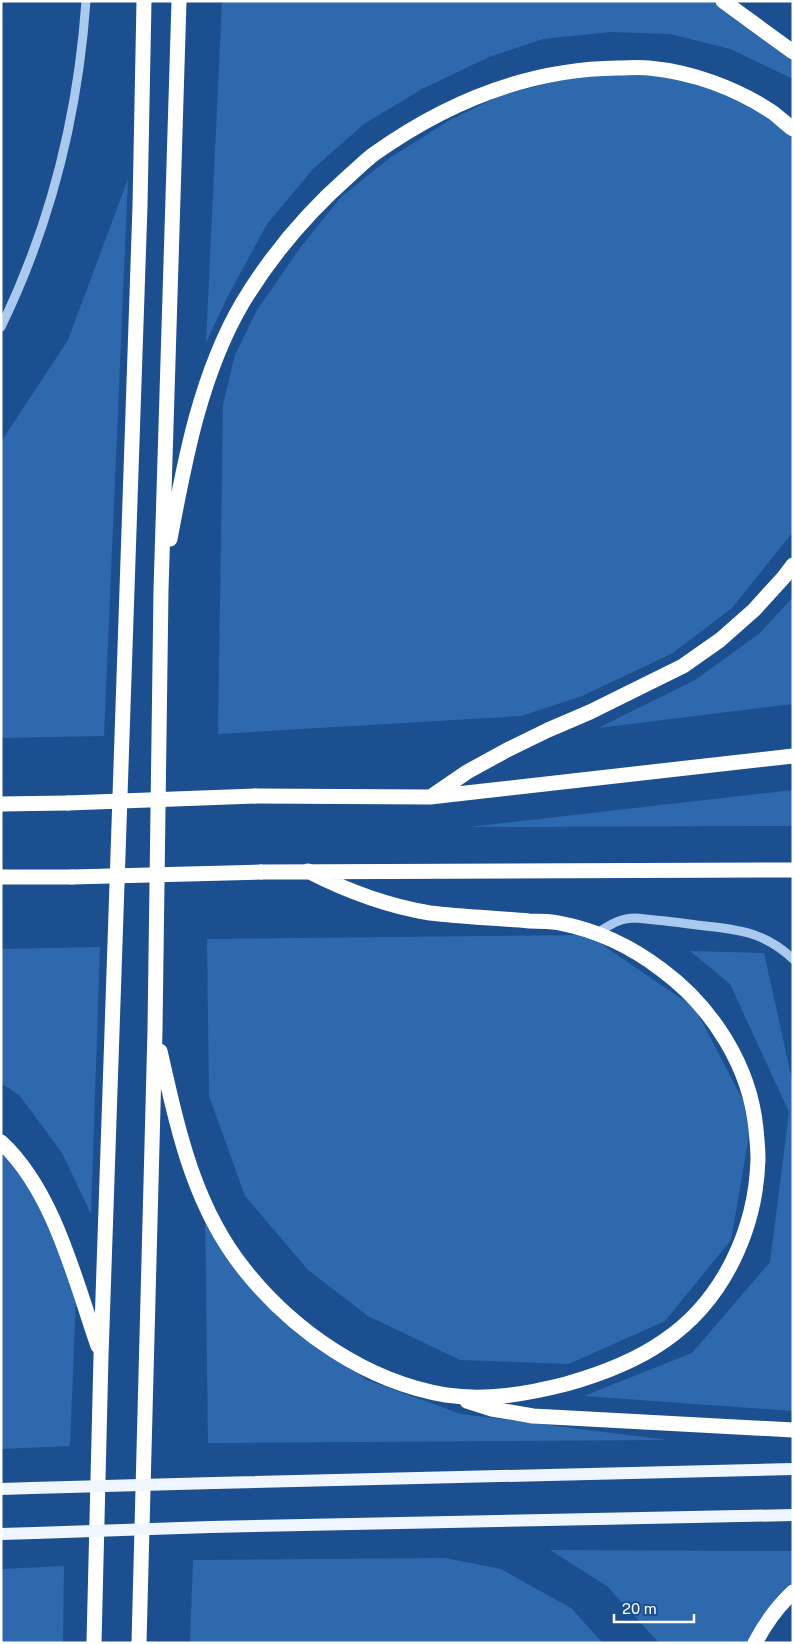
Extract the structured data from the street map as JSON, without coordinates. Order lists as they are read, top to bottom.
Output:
{
  "scale_bar": "20 m"
}
